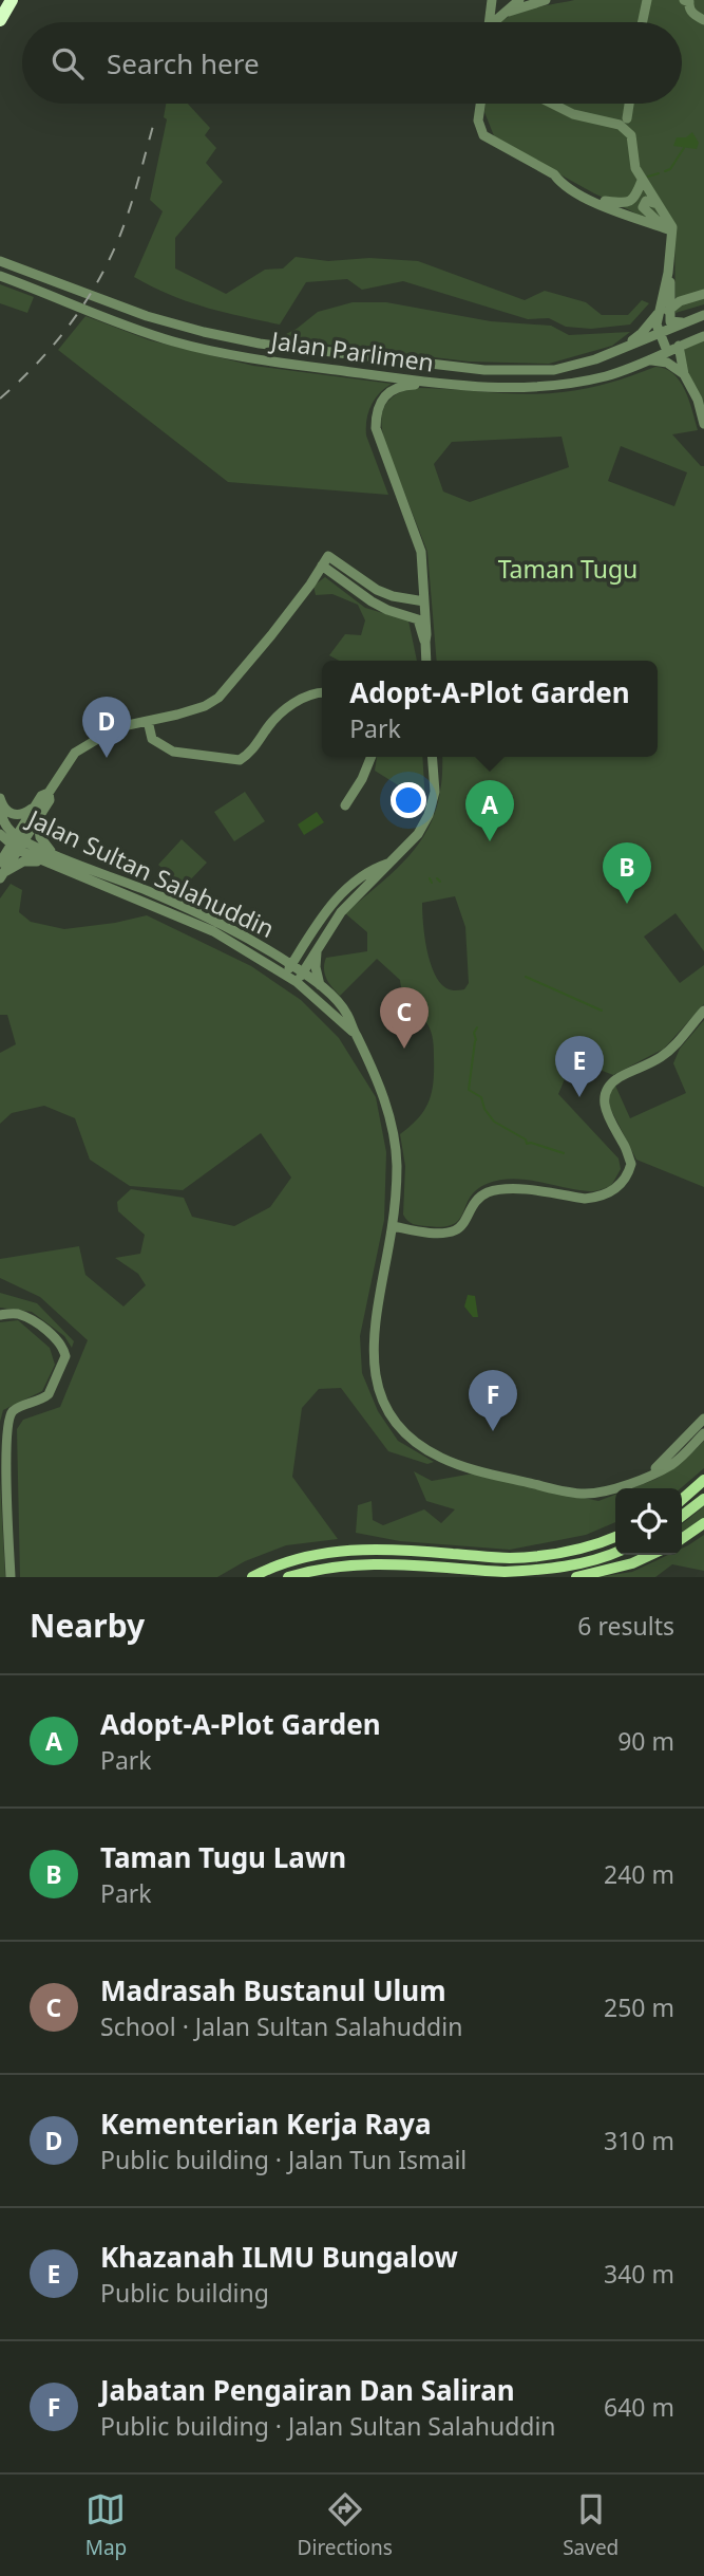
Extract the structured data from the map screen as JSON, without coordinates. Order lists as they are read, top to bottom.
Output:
{
  "streets": {
    "street": ["Jalan Parlimen", "Jalan Sultan Salahuddin"]
  },
  "parks": ["Taman Tugu"],
  "page": {
    "search": "Search here",
    "popup": ["Adopt-A-Plot Garden", "Park"],
    "pins": [
      "D",
      "A",
      "B",
      "C",
      "E",
      "F"
    ],
    "heading": ["Nearby", "6 results"],
    "list": [
      {
        "mark": "A",
        "name": "Adopt-A-Plot Garden",
        "note": "Park",
        "value": "90 m"
      },
      {
        "mark": "B",
        "name": "Taman Tugu Lawn",
        "note": "Park",
        "value": "240 m"
      },
      {
        "mark": "C",
        "name": "Madrasah Bustanul Ulum",
        "note": "School · Jalan Sultan Salahuddin",
        "value": "250 m"
      },
      {
        "mark": "D",
        "name": "Kementerian Kerja Raya",
        "note": "Public building · Jalan Tun Ismail",
        "value": "310 m"
      },
      {
        "mark": "E",
        "name": "Khazanah ILMU Bungalow",
        "note": "Public building",
        "value": "340 m"
      },
      {
        "mark": "F",
        "name": "Jabatan Pengairan Dan Saliran",
        "note": "Public building · Jalan Sultan Salahuddin",
        "value": "640 m"
      }
    ],
    "nav": ["Map", "Directions", "Saved"]
  }
}
